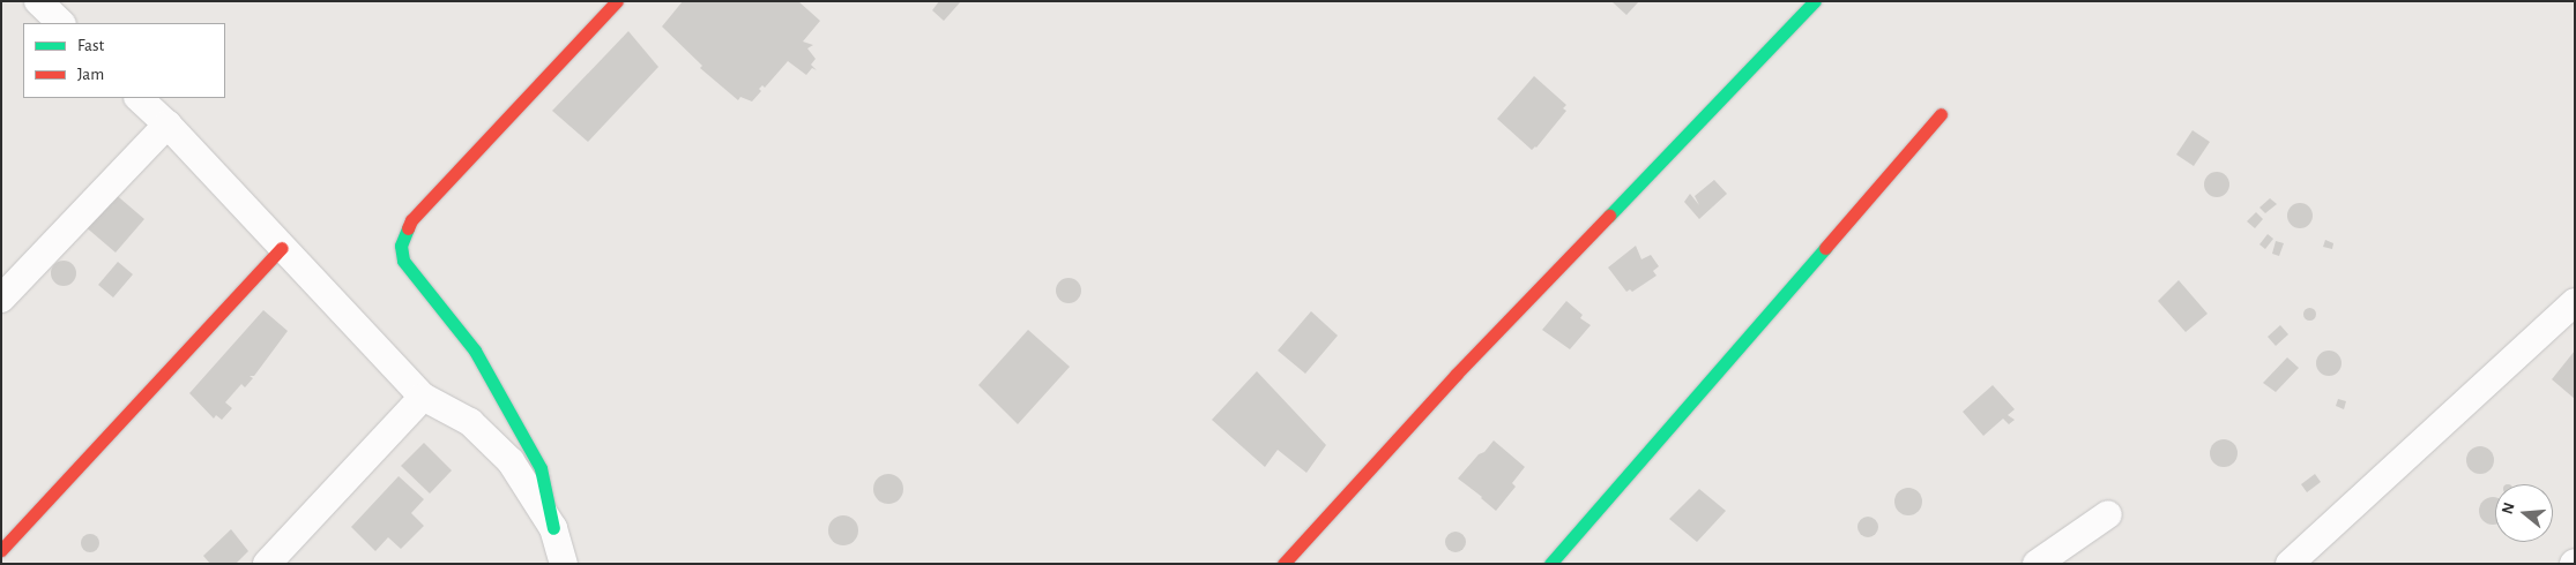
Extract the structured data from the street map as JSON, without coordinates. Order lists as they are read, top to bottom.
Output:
{
  "legend": ["Fast", "Jam"],
  "north": "left"
}
